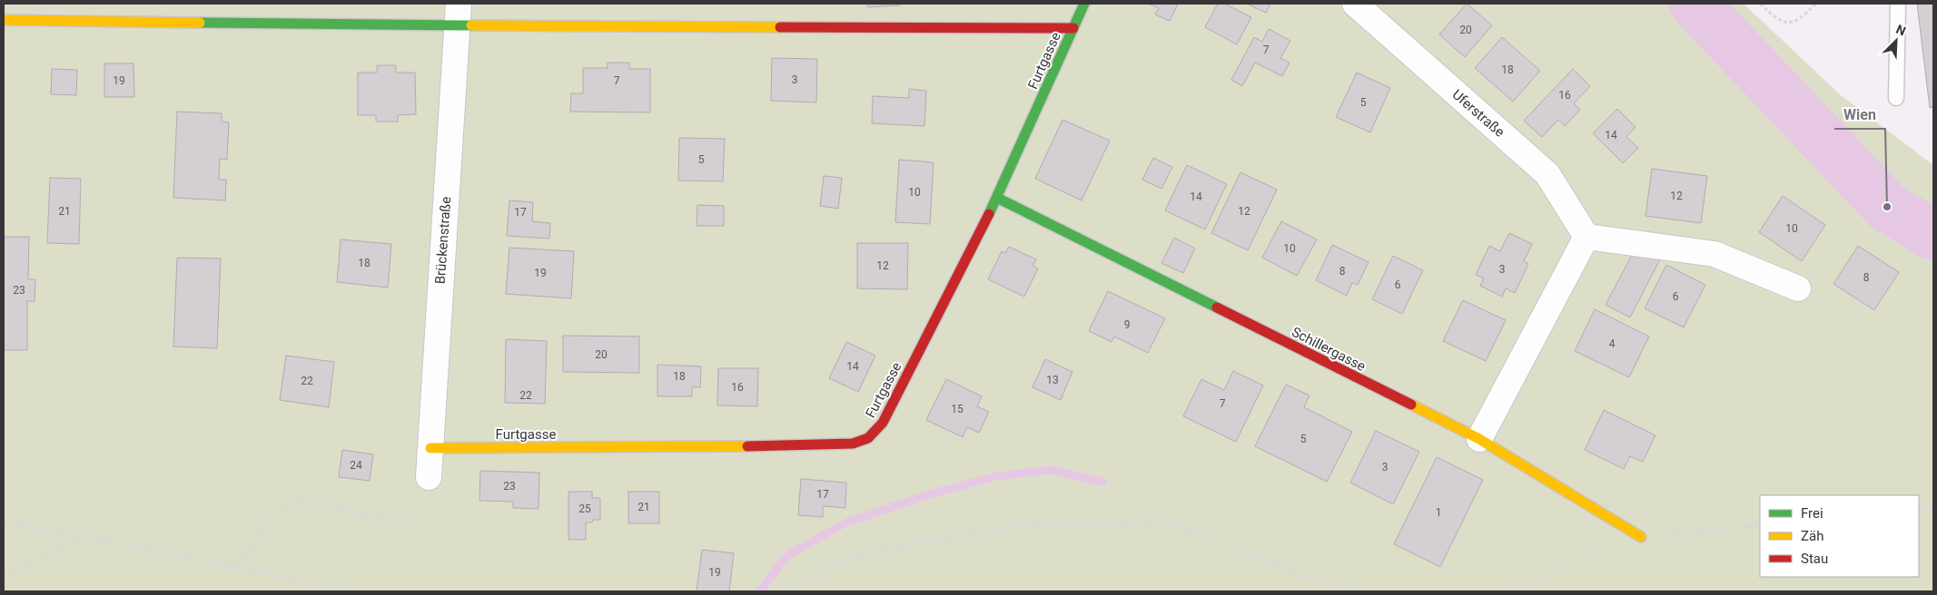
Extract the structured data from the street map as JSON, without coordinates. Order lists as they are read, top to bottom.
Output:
{
  "streets": {
    "street": [
      "Furtgasse",
      "Uferstraße",
      "Brückenstraße",
      "Schillergasse"
    ]
  },
  "crossings": [
    ["Furtgasse", "Brückenstraße"],
    ["Furtgasse", "Schillergasse"]
  ],
  "places": ["Wien"],
  "house_numbers": [
    "20",
    "7",
    "18",
    "3",
    "19",
    "7",
    "16",
    "5",
    "14",
    "5",
    "10",
    "12",
    "14",
    "21",
    "12",
    "17",
    "10",
    "10",
    "18",
    "12",
    "3",
    "8",
    "19",
    "8",
    "6",
    "23",
    "6",
    "9",
    "4",
    "20",
    "14",
    "18",
    "13",
    "22",
    "16",
    "22",
    "7",
    "15",
    "5",
    "24",
    "3",
    "23",
    "17",
    "21",
    "25",
    "1",
    "19"
  ],
  "legend": ["Frei", "Zäh", "Stau"],
  "north": "top right"
}
